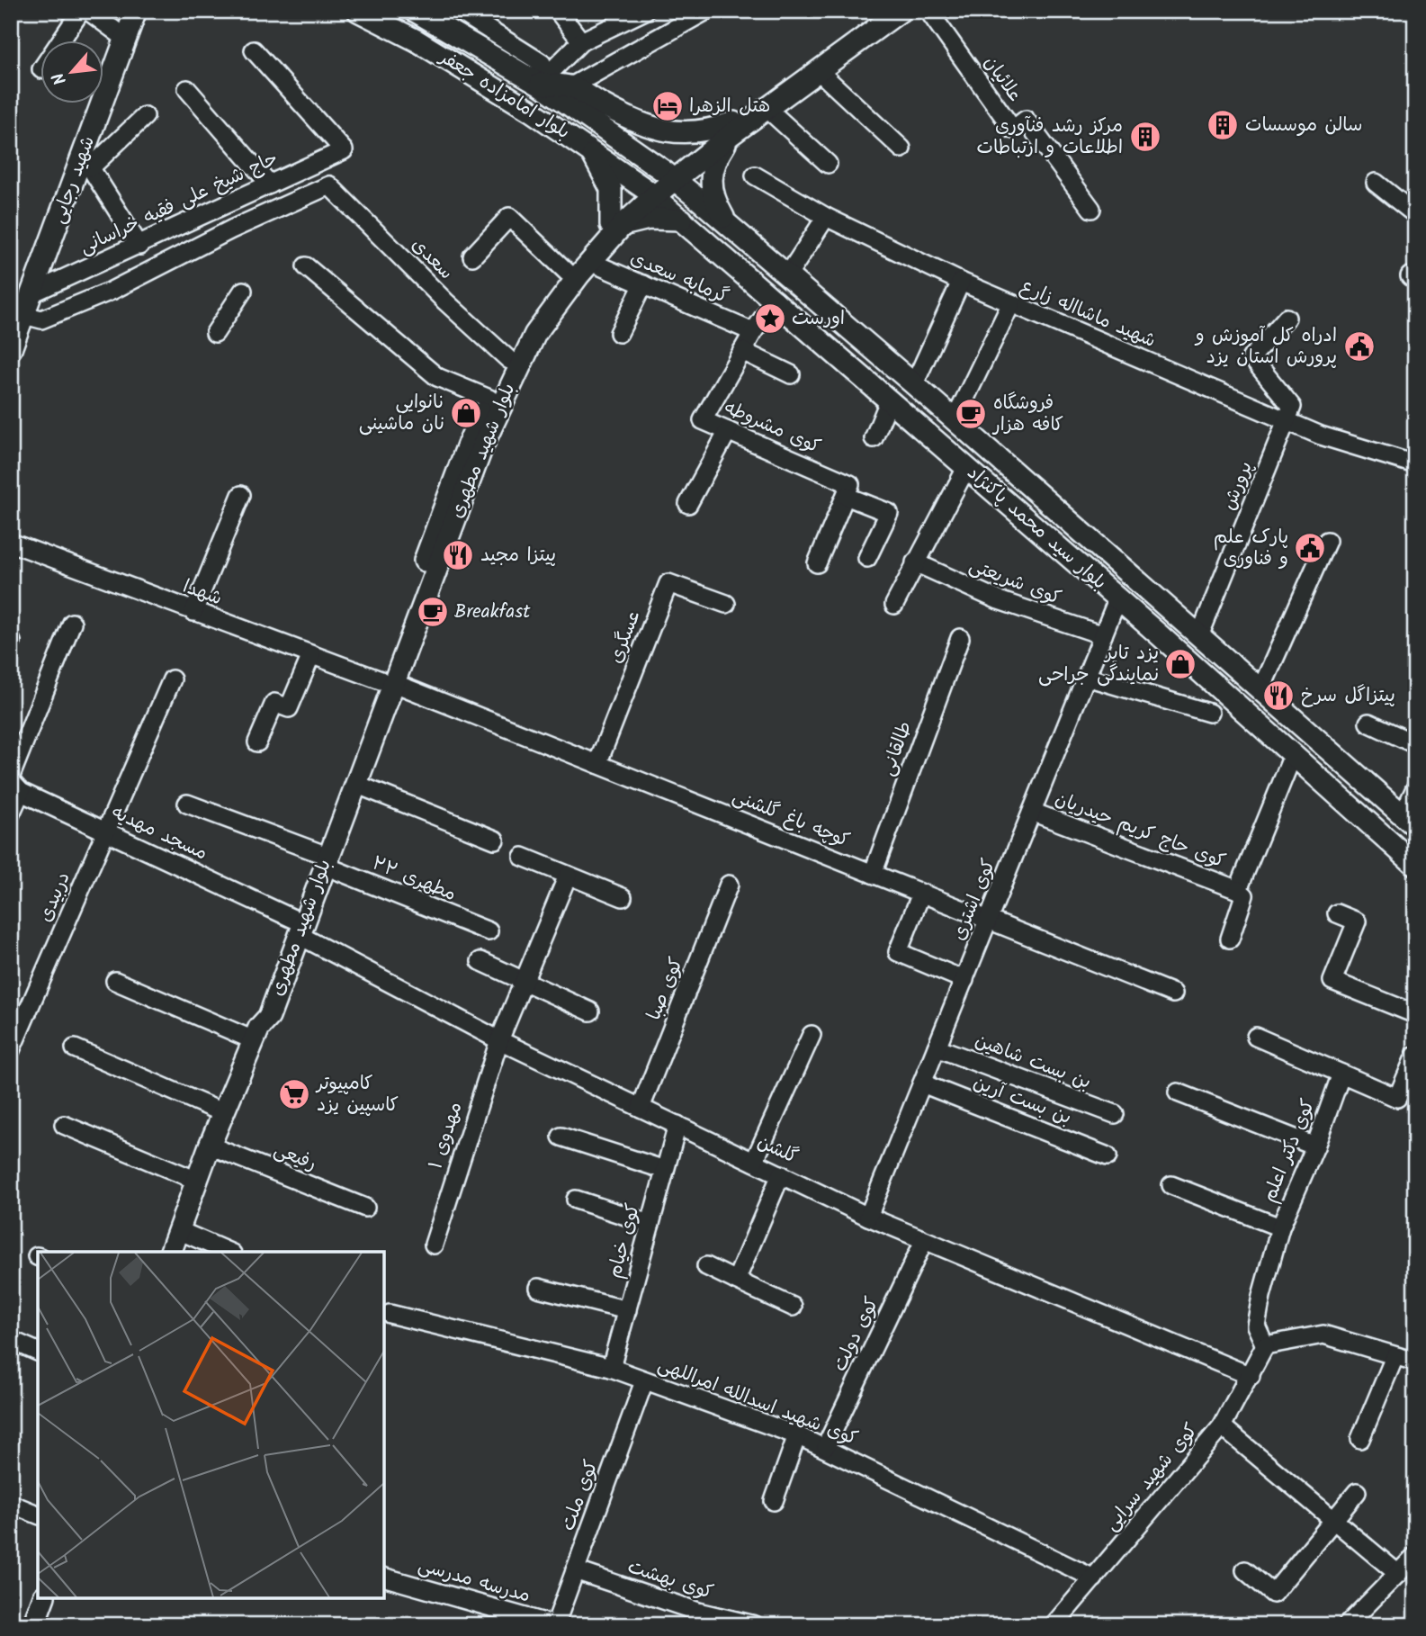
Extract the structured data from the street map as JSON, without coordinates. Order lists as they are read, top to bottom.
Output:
{
  "streets": {
    "main road": [
      "بلوار امامزاده جعفر",
      "شهید رجایی",
      "بلوار شهید مطهری",
      "بلوار سید محمد پاکنژاد"
    ],
    "street": [
      "علائیان",
      "حاج شیخ علی فقیه خراسانی",
      "سعدی",
      "گرمابه سعدی",
      "شهید ماشااله زارع",
      "کوی مشروطه",
      "پرورش",
      "کوی شریعتی",
      "شهدا",
      "عسگری",
      "طالقانی",
      "کوچه باغ گلشنی",
      "کوی حاج کریم حیدریان",
      "مسجد مهدیه",
      "مطهری ۲۲",
      "دربیدی",
      "کوی اشتری",
      "کوی صبا",
      "بن بست شاهین",
      "بن بست آرین",
      "مهدوی ۱",
      "گلشن",
      "کوی دکتر اعلم",
      "رفیعی",
      "کوی خیام",
      "کوی دولت",
      "کوی شهید اسدالله امراللهی",
      "کوی شهید سرایی",
      "کوی ملت",
      "کوی بهشت",
      "مدرسه مدرسی"
    ]
  },
  "crossings": [
    ["بلوار امامزاده جعفر", "بلوار شهید مطهری"],
    ["بلوار امامزاده جعفر", "بلوار سید محمد پاکنژاد"],
    ["شهید رجایی", "حاج شیخ علی فقیه خراسانی"],
    ["شهید رجایی", "سعدی"],
    ["سعدی", "بلوار شهید مطهری"],
    ["گرمابه سعدی", "کوی مشروطه"],
    ["گرمابه سعدی", "بلوار شهید مطهری"],
    ["شهید ماشااله زارع", "پرورش"],
    ["کوی مشروطه", "بلوار سید محمد پاکنژاد"],
    ["بلوار شهید مطهری", "بلوار سید محمد پاکنژاد"],
    ["بلوار شهید مطهری", "شهدا"],
    ["بلوار شهید مطهری", "کوچه باغ گلشنی"],
    ["بلوار شهید مطهری", "مسجد مهدیه"],
    ["بلوار شهید مطهری", "مطهری ۲۲"],
    ["بلوار شهید مطهری", "گلشن"],
    ["بلوار شهید مطهری", "رفیعی"],
    ["پرورش", "بلوار سید محمد پاکنژاد"],
    ["بلوار سید محمد پاکنژاد", "کوی حاج کریم حیدریان"],
    ["بلوار سید محمد پاکنژاد", "کوی اشتری"],
    ["کوی شریعتی", "کوی اشتری"],
    ["شهدا", "کوچه باغ گلشنی"],
    ["عسگری", "کوچه باغ گلشنی"],
    ["طالقانی", "کوچه باغ گلشنی"],
    ["کوچه باغ گلشنی", "کوی اشتری"],
    ["کوی حاج کریم حیدریان", "کوی اشتری"],
    ["مسجد مهدیه", "دربیدی"],
    ["مسجد مهدیه", "گلشن"],
    ["کوی اشتری", "بن بست شاهین"],
    ["کوی اشتری", "بن بست آرین"],
    ["کوی اشتری", "گلشن"],
    ["کوی صبا", "گلشن"],
    ["مهدوی ۱", "گلشن"],
    ["گلشن", "کوی خیام"],
    ["گلشن", "کوی دولت"],
    ["گلشن", "کوی شهید سرایی"],
    ["کوی دکتر اعلم", "کوی شهید سرایی"],
    ["کوی خیام", "کوی شهید اسدالله امراللهی"],
    ["کوی دولت", "کوی شهید اسدالله امراللهی"],
    ["کوی شهید اسدالله امراللهی", "کوی شهید سرایی"],
    ["کوی شهید اسدالله امراللهی", "کوی ملت"],
    ["کوی ملت", "کوی بهشت"],
    ["کوی ملت", "مدرسه مدرسی"]
  ],
  "places": {
    "hotel": ["هتل الزهرا"],
    "building": ["سالن موسسات", "مرکز رشد فنآوری اطلاعات و ارتباطات"],
    "place": ["اورست"],
    "public building": ["ادراه کل آموزش و پرورش استان یزد", "پارک علم و فناوری"],
    "shop": ["نانوایی نان ماشینی", "یزد تایر نمایندگی جراحی"],
    "cafe": ["فروشگاه کافه هزار", "Breakfast"],
    "restaurant": ["پیتزا مجید", "پیتزاگل سرخ"],
    "supermarket": ["کامپیوتر کاسپین یزد"]
  },
  "north": "bottom left"
}
